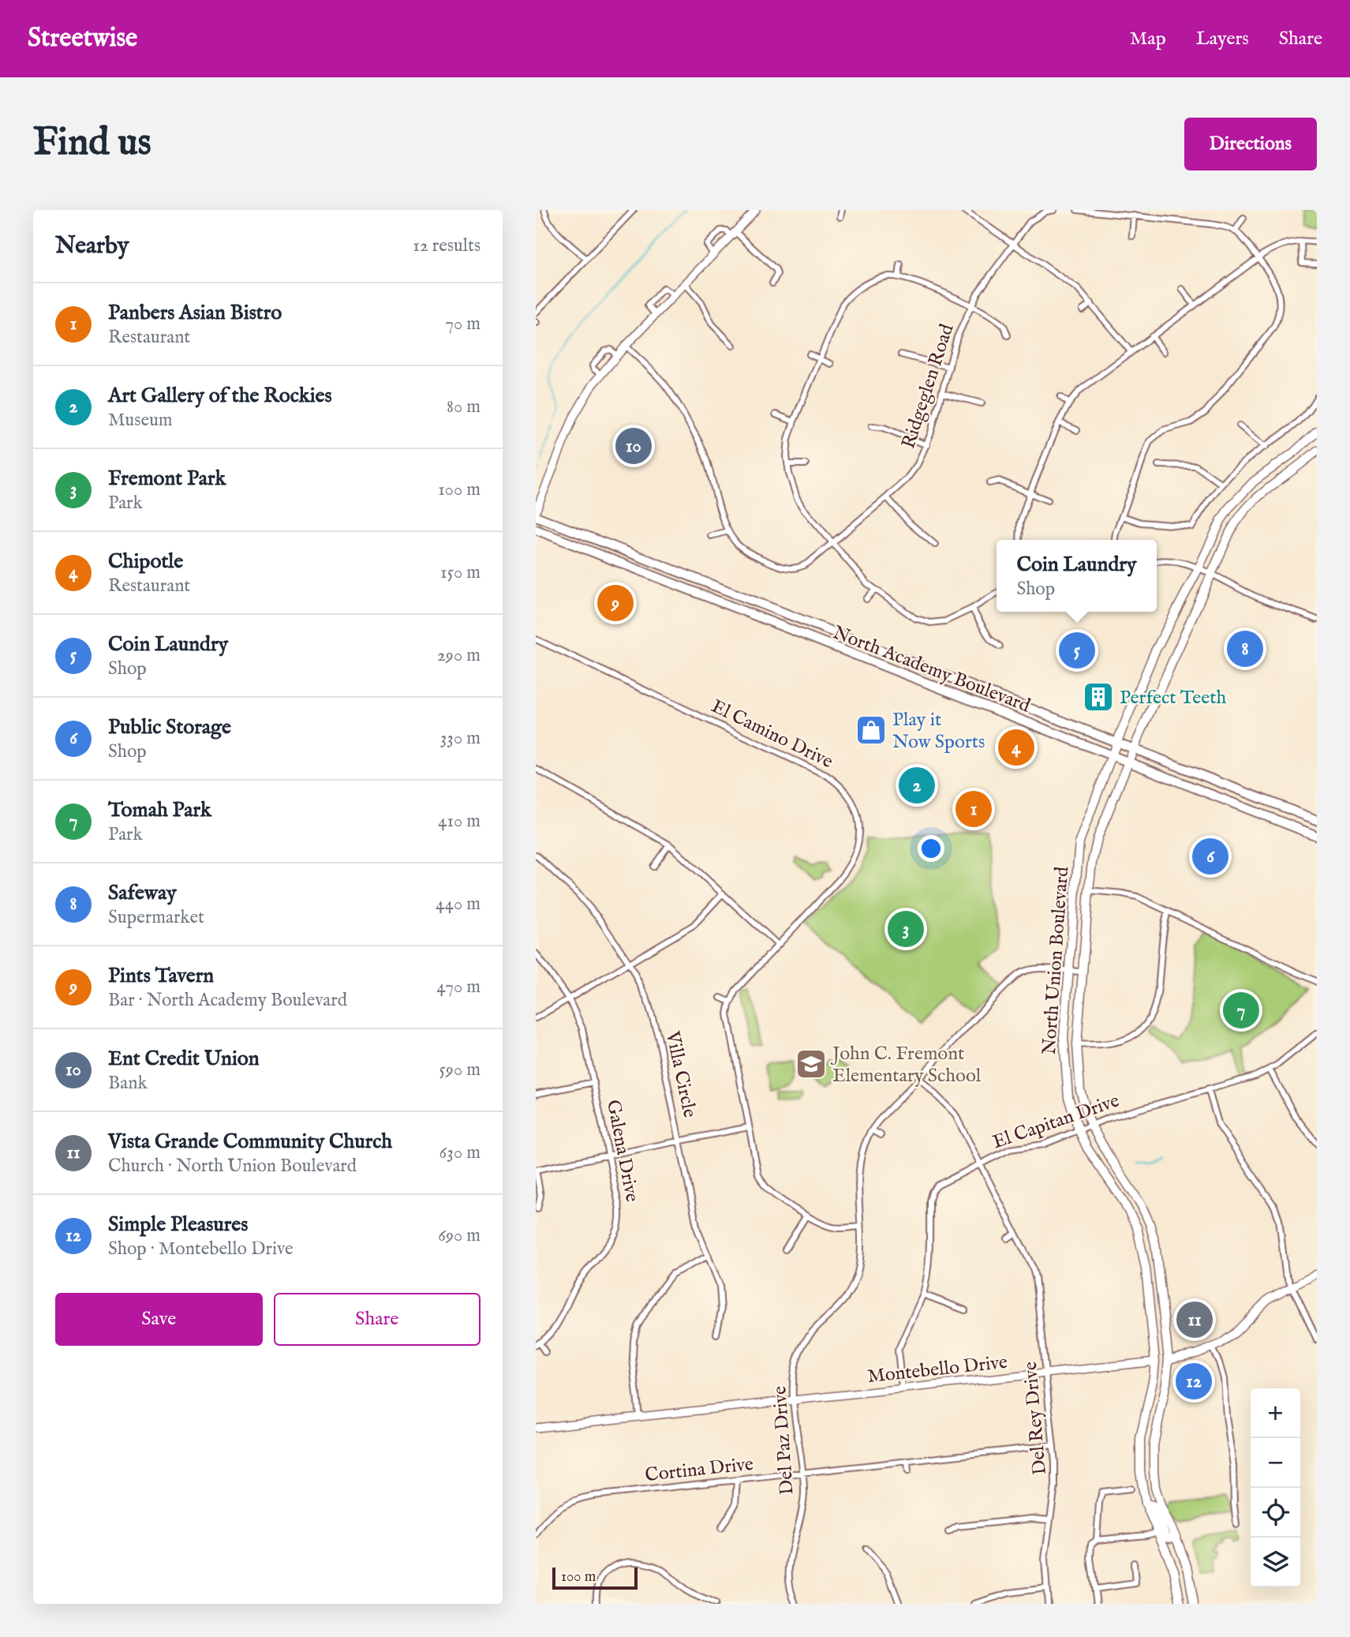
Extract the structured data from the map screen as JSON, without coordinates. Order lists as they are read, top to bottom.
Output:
{
  "streets": {
    "highway": ["North Academy Boulevard"],
    "main road": ["North Union Boulevard"],
    "street": [
      "Ridgeglen Road",
      "El Camino Drive",
      "Villa Circle",
      "El Capitan Drive",
      "Galena Drive",
      "Montebello Drive",
      "Del Rey Drive",
      "Del Paz Drive",
      "Cortina Drive"
    ]
  },
  "crossings": [
    ["North Academy Boulevard", "North Union Boulevard"],
    ["North Union Boulevard", "El Capitan Drive"],
    ["North Union Boulevard", "Montebello Drive"],
    ["North Union Boulevard", "Del Paz Drive"],
    ["El Capitan Drive", "Montebello Drive"],
    ["El Capitan Drive", "Del Rey Drive"],
    ["Montebello Drive", "Del Rey Drive"],
    ["Montebello Drive", "Del Paz Drive"],
    ["Del Rey Drive", "Del Paz Drive"],
    ["Del Rey Drive", "Cortina Drive"],
    ["Del Paz Drive", "Cortina Drive"]
  ],
  "places": {
    "building": ["Perfect Teeth"],
    "shop": ["Play it Now Sports"],
    "school or university": ["John C. Fremont Elementary School"]
  },
  "scale_bar": "100 m",
  "page": {
    "header": "Streetwise",
    "nav": ["Map", "Layers", "Share"],
    "buttons": [
      "Directions",
      ["Save", "Share"]
    ],
    "title": "Find us",
    "heading": ["Nearby", "12 results"],
    "list": [
      {
        "mark": "1",
        "name": "Panbers Asian Bistro",
        "note": "Restaurant",
        "value": "70 m"
      },
      {
        "mark": "2",
        "name": "Art Gallery of the Rockies",
        "note": "Museum",
        "value": "80 m"
      },
      {
        "mark": "3",
        "name": "Fremont Park",
        "note": "Park",
        "value": "100 m"
      },
      {
        "mark": "4",
        "name": "Chipotle",
        "note": "Restaurant",
        "value": "150 m"
      },
      {
        "mark": "5",
        "name": "Coin Laundry",
        "note": "Shop",
        "value": "290 m"
      },
      {
        "mark": "6",
        "name": "Public Storage",
        "note": "Shop",
        "value": "330 m"
      },
      {
        "mark": "7",
        "name": "Tomah Park",
        "note": "Park",
        "value": "410 m"
      },
      {
        "mark": "8",
        "name": "Safeway",
        "note": "Supermarket",
        "value": "440 m"
      },
      {
        "mark": "9",
        "name": "Pints Tavern",
        "note": "Bar · North Academy Boulevard",
        "value": "470 m"
      },
      {
        "mark": "10",
        "name": "Ent Credit Union",
        "note": "Bank",
        "value": "590 m"
      },
      {
        "mark": "11",
        "name": "Vista Grande Community Church",
        "note": "Church · North Union Boulevard",
        "value": "630 m"
      },
      {
        "mark": "12",
        "name": "Simple Pleasures",
        "note": "Shop · Montebello Drive",
        "value": "690 m"
      }
    ],
    "pins": [
      "10",
      "9",
      "8",
      "5",
      "4",
      "2",
      "1",
      "6",
      "3",
      "7",
      "11",
      "12"
    ],
    "popup": ["Coin Laundry", "Shop"],
    "map_buttons": ["+", "−"],
    "scale": "100 m"
  }
}
